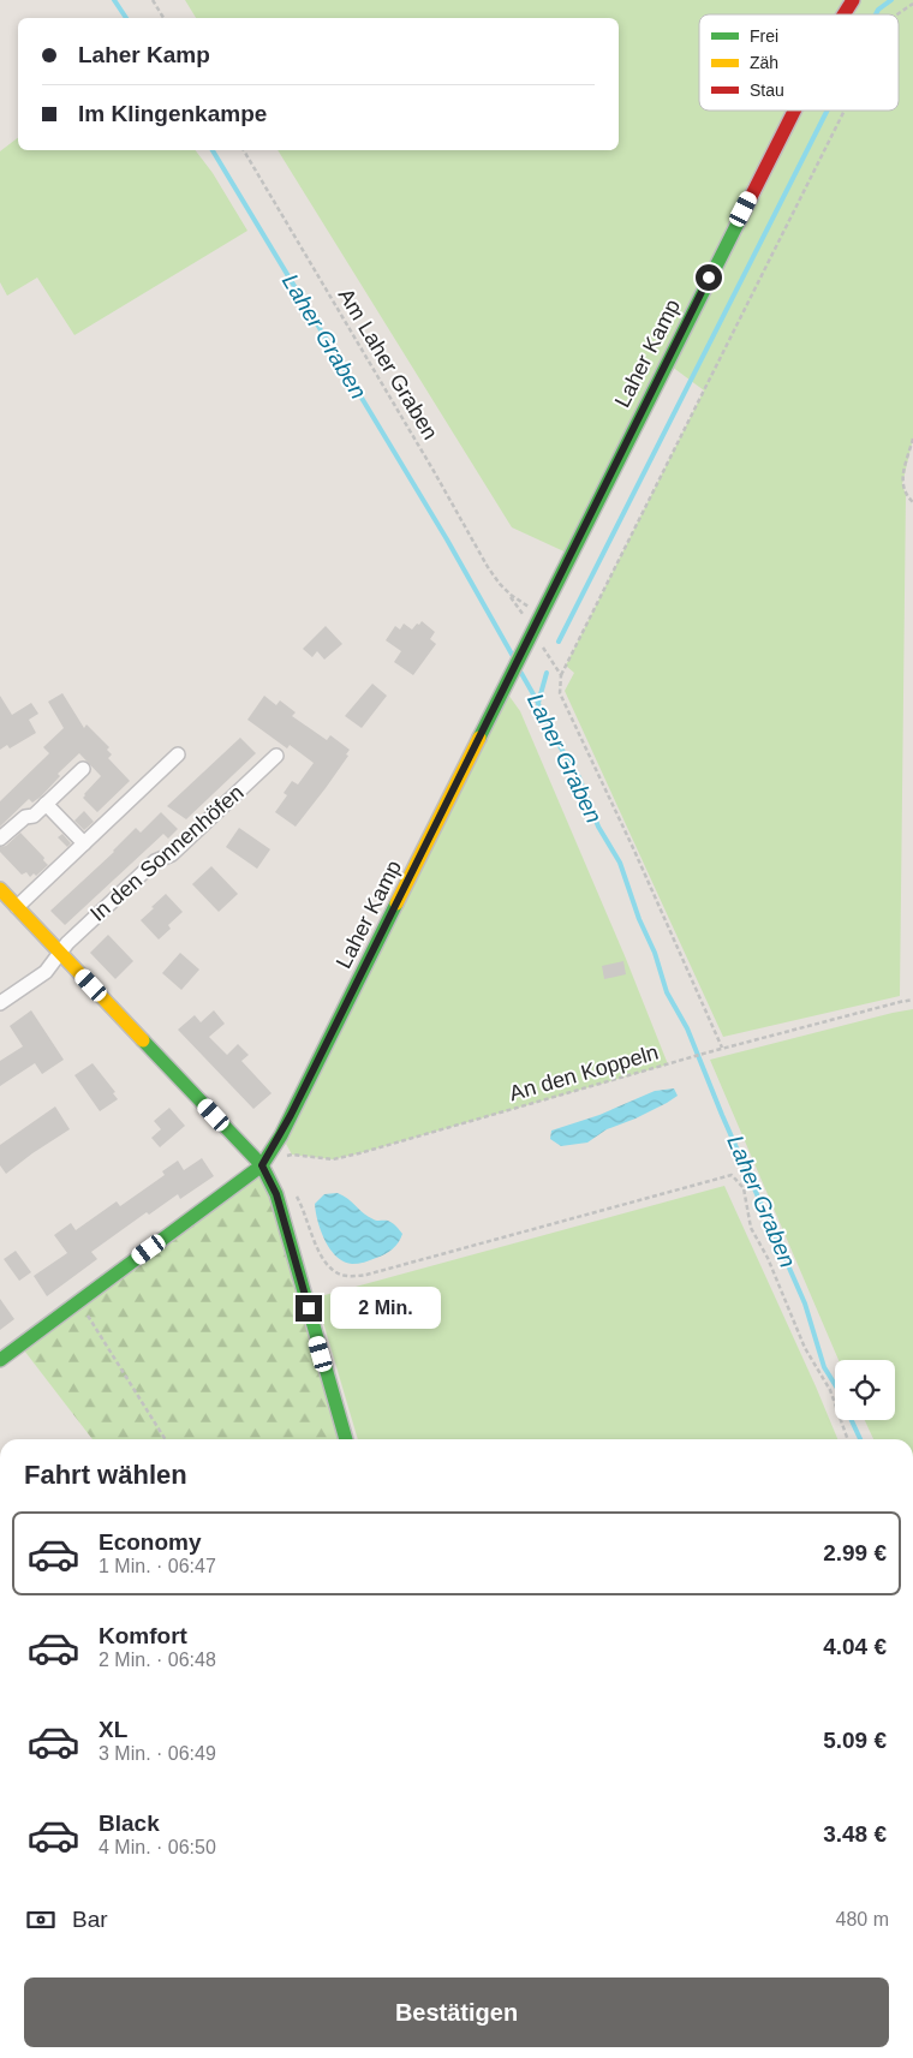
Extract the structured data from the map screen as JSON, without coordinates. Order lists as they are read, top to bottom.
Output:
{
  "streets": {
    "street": ["Laher Kamp", "In den Sonnenhöfen"],
    "path": ["Am Laher Graben", "An den Koppeln"]
  },
  "crossings": [
    ["Laher Kamp", "An den Koppeln"]
  ],
  "water": ["Laher Graben"],
  "legend": ["Frei", "Zäh", "Stau"],
  "page": {
    "banner": ["Laher Kamp", "Im Klingenkampe"],
    "bubble": "2 Min.",
    "heading": "Fahrt wählen",
    "list": [
      {
        "name": "Economy",
        "note": "1 Min. · 06:47",
        "value": "2.99 €"
      },
      {
        "name": "Komfort",
        "note": "2 Min. · 06:48",
        "value": "4.04 €"
      },
      {
        "name": "XL",
        "note": "3 Min. · 06:49",
        "value": "5.09 €"
      },
      {
        "name": "Black",
        "note": "4 Min. · 06:50",
        "value": "3.48 €"
      }
    ],
    "pay": ["Bar", "480 m"],
    "buttons": "Bestätigen"
  }
}
